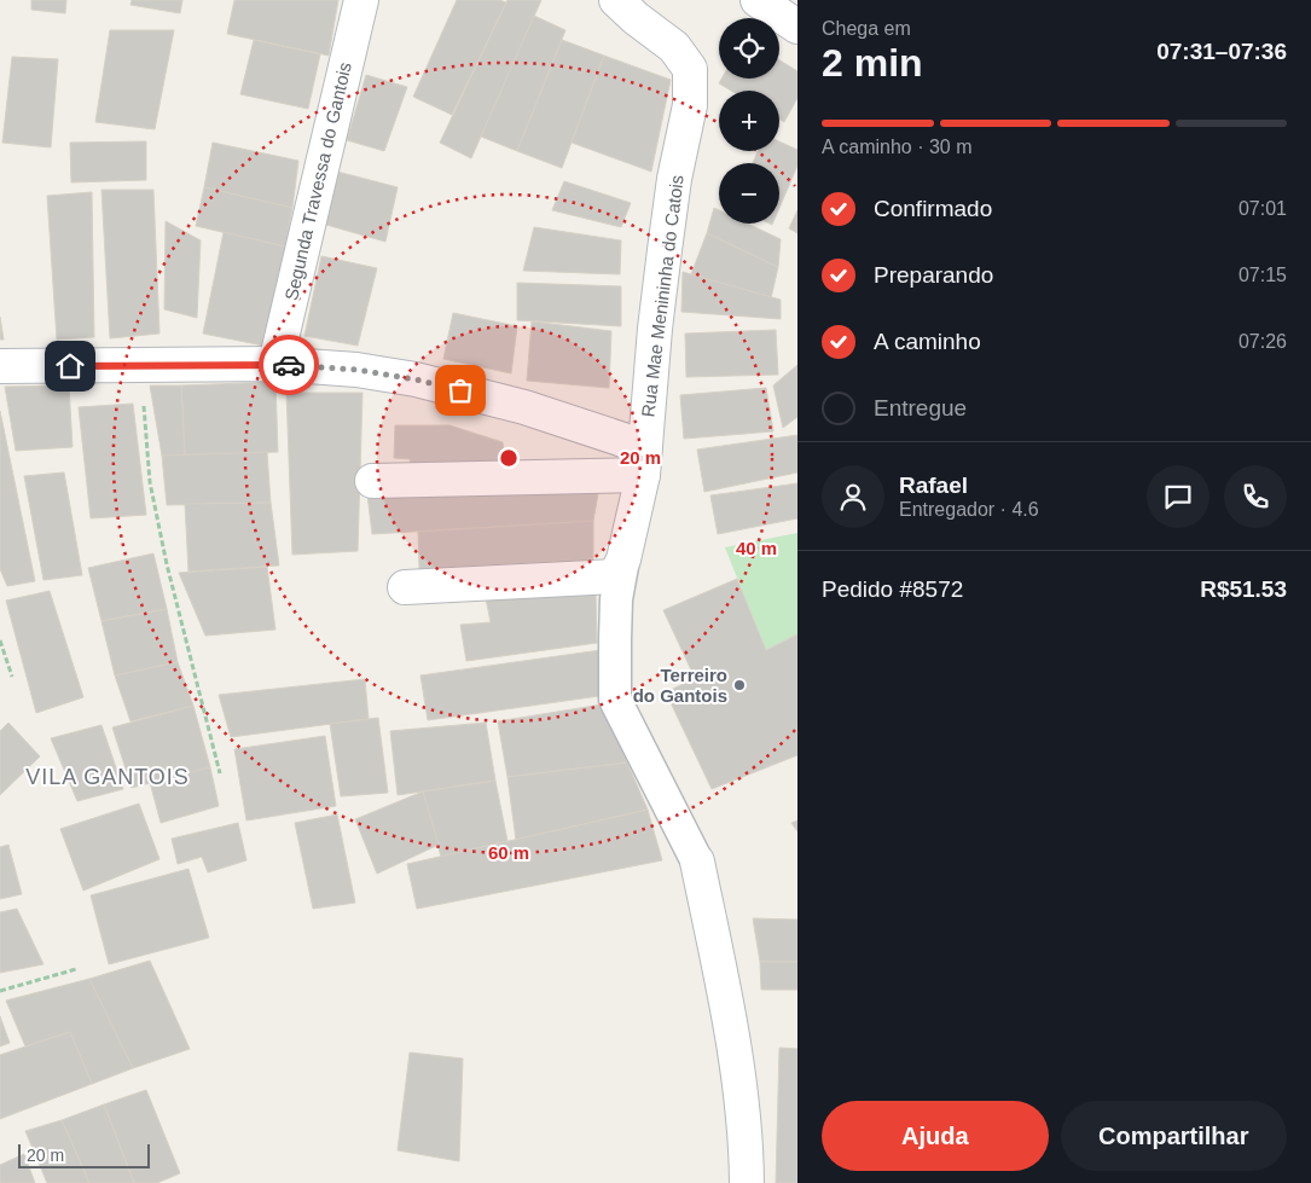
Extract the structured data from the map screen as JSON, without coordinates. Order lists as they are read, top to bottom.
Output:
{
  "streets": {
    "street": ["Segunda Travessa do Gantois", "Rua Mae Menininha do Catois"]
  },
  "districts": ["VILA GANTOIS"],
  "places": ["Terreiro do Gantois"],
  "scale_bar": "20 m",
  "page": {
    "heading": ["2 min", "Chega em", "07:31–07:36"],
    "panel": [
      "Rafael",
      "Entregador · 4.6",
      "Pedido #8572",
      "R$51.53"
    ],
    "map_buttons": ["+", "−"],
    "bar": "A caminho · 30 m",
    "list": [
      ["Confirmado", "07:01"],
      ["Preparando", "07:15"],
      ["A caminho", "07:26"],
      "Entregue"
    ],
    "buttons": ["Ajuda", "Compartilhar"],
    "scale": "20 m"
  },
  "rings": ["20 m", "40 m", "60 m"]
}
